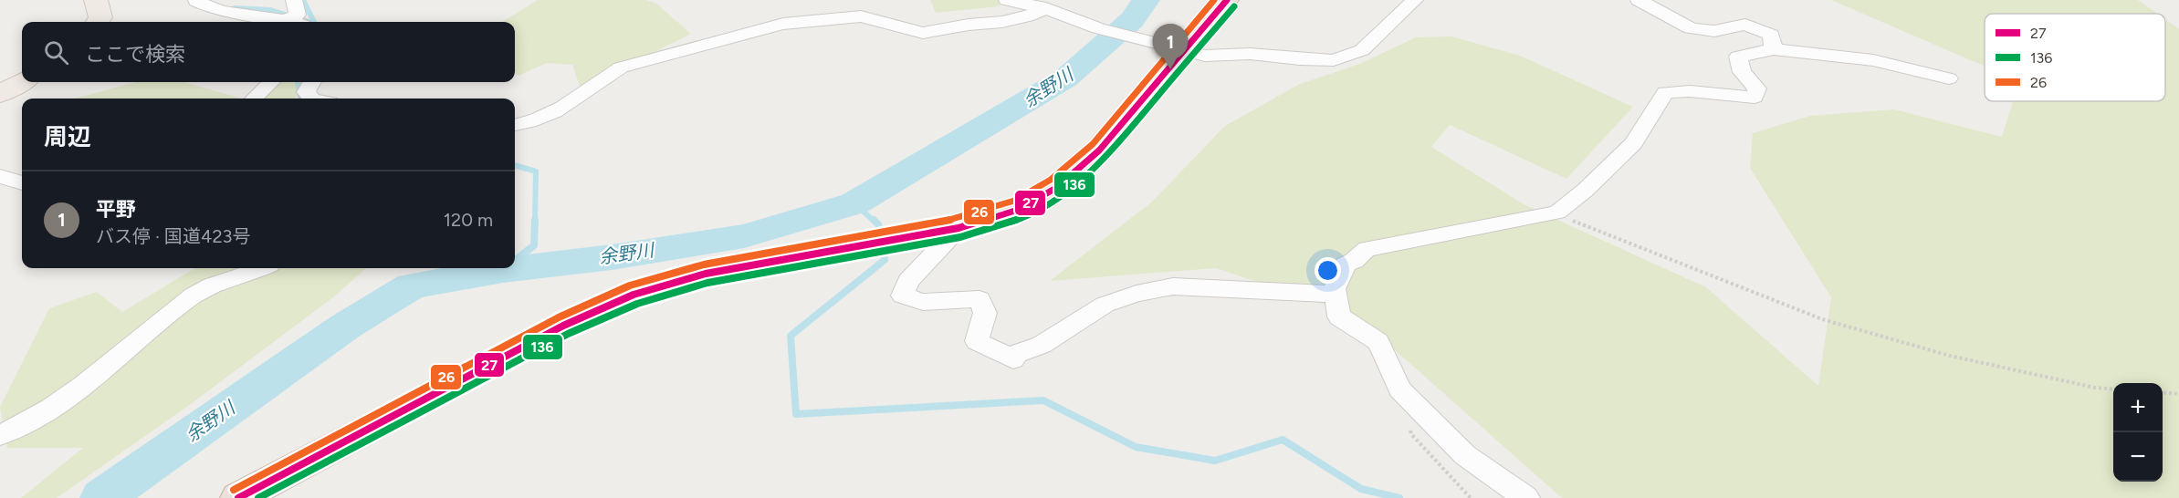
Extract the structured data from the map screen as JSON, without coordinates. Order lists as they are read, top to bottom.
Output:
{
  "water": ["余野川"],
  "lines": ["transit line 27", "transit line 26", "transit line 136"],
  "legend": ["27", "136", "26"],
  "page": {
    "search": "ここで検索",
    "pins": "1",
    "heading": "周辺",
    "list": [
      {
        "mark": "1",
        "name": "平野",
        "note": "バス停 · 国道423号",
        "value": "120 m"
      }
    ],
    "map_buttons": ["+", "−"]
  }
}
